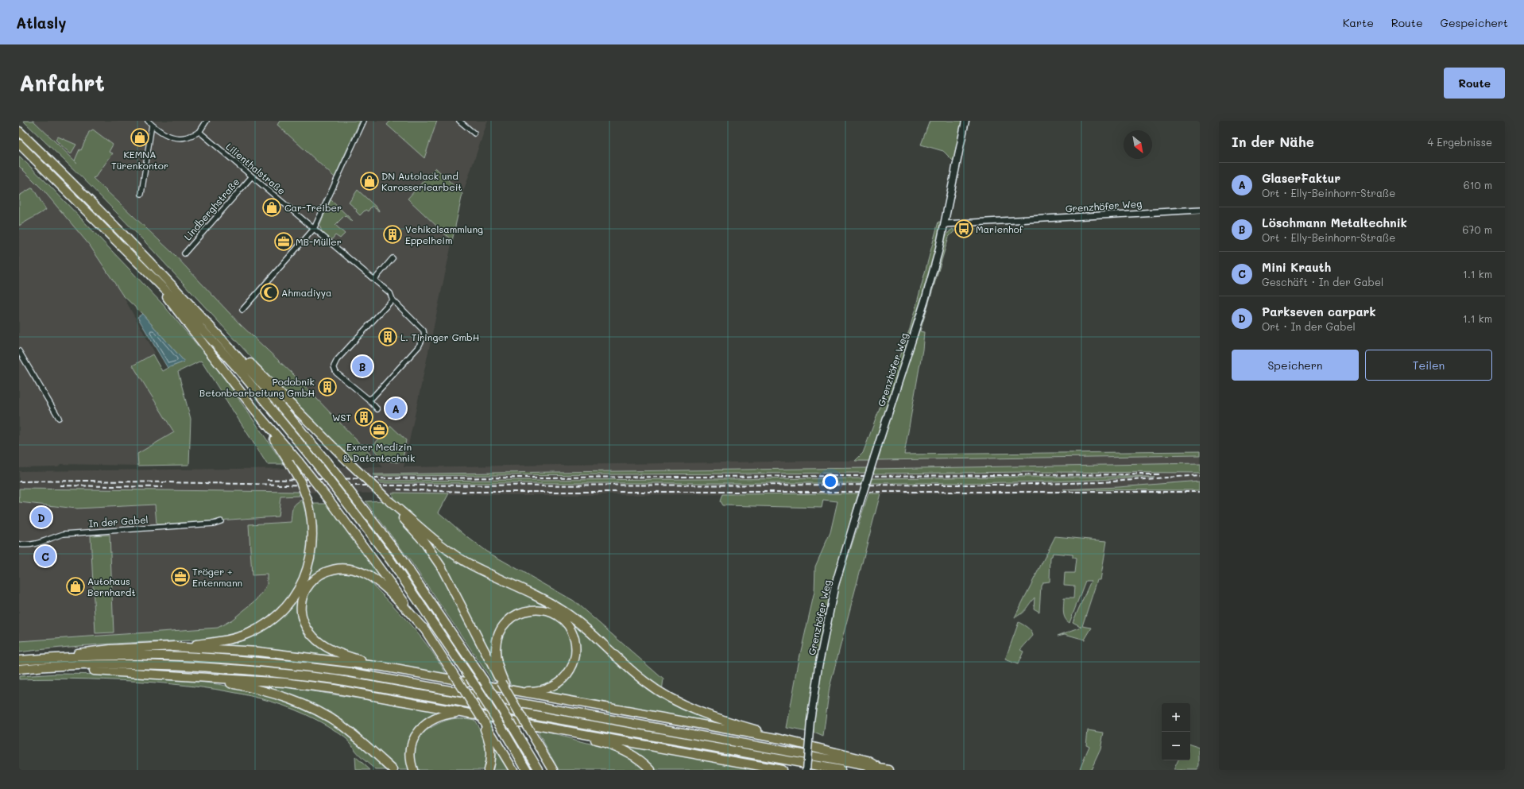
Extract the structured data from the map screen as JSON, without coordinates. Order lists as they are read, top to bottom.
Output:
{
  "streets": {
    "main road": ["Grenzhöfer Weg"],
    "street": ["Lilienthalstraße", "Lindberghstraße", "In der Gabel"]
  },
  "crossings": [
    ["Lilienthalstraße", "Lindberghstraße"]
  ],
  "places": {
    "shop": [
      "KEMNA Türenkontor",
      "DN Autolack und Karosseriearbeit",
      "Car-Treiber",
      "Autohaus Bernhardt"
    ],
    "bus stop": ["Marienhof"],
    "building": [
      "Vehikelsammlung Eppelheim",
      "L. Tiringer GmbH",
      "Podobnik Betonbearbeitung GmbH",
      "WST"
    ],
    "office": ["MB-Müller", "Exner Medizin & Datentechnik", "Tröger + Entenmann"],
    "mosque": ["Ahmadiyya"]
  },
  "north": "bottom right",
  "page": {
    "header": "Atlasly",
    "nav": ["Karte", "Route", "Gespeichert"],
    "buttons": [
      "Route",
      ["Speichern", "Teilen"]
    ],
    "title": "Anfahrt",
    "heading": ["In der Nähe", "4 Ergebnisse"],
    "list": [
      {
        "mark": "A",
        "name": "GlaserFaktur",
        "note": "Ort · Elly-Beinhorn-Straße",
        "value": "610 m"
      },
      {
        "mark": "B",
        "name": "Löschmann Metaltechnik",
        "note": "Ort · Elly-Beinhorn-Straße",
        "value": "670 m"
      },
      {
        "mark": "C",
        "name": "Mini Krauth",
        "note": "Geschäft · In der Gabel",
        "value": "1.1 km"
      },
      {
        "mark": "D",
        "name": "Parkseven carpark",
        "note": "Ort · In der Gabel",
        "value": "1.1 km"
      }
    ],
    "pins": [
      "B",
      "A",
      "D",
      "C"
    ],
    "map_buttons": ["+", "−"]
  }
}
